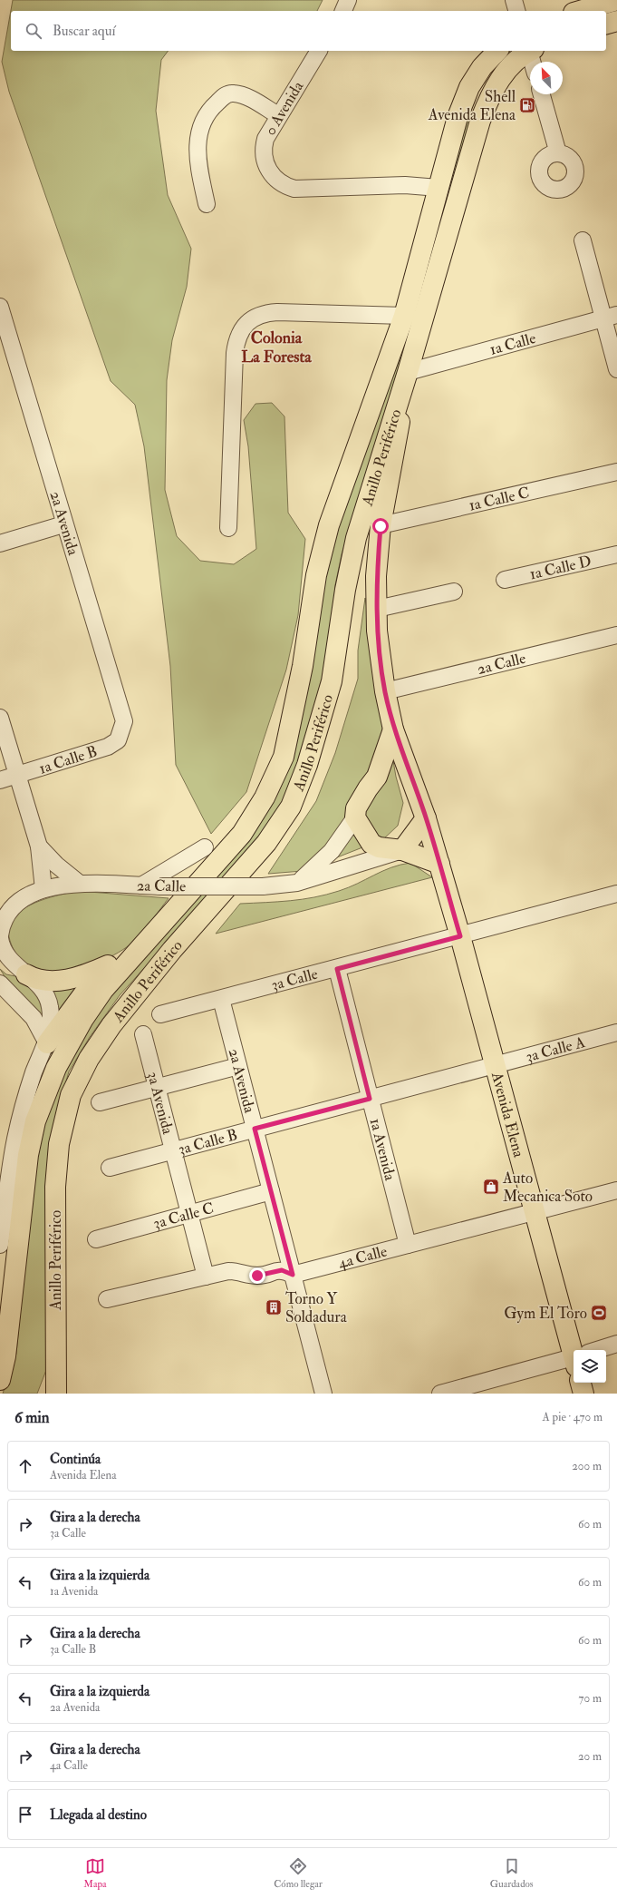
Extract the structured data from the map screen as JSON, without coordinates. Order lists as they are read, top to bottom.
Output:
{
  "streets": {
    "main road": ["Anillo Periférico", "Avenida Elena"],
    "street": [
      "0 Avenida",
      "1a Calle",
      "1a Calle C",
      "2a Avenida",
      "1a Calle D",
      "2a Calle",
      "1a Calle B",
      "3a Calle",
      "3a Calle A",
      "3a Avenida",
      "3a Calle B",
      "1a Avenida",
      "3a Calle C",
      "4a Calle"
    ]
  },
  "crossings": [
    ["0 Avenida", "Anillo Periférico"],
    ["1a Calle", "Anillo Periférico"],
    ["1a Calle", "Avenida Elena"],
    ["Anillo Periférico", "Avenida Elena"],
    ["1a Calle C", "Avenida Elena"],
    ["2a Avenida", "1a Calle B"],
    ["2a Avenida", "3a Calle"],
    ["2a Avenida", "3a Calle B"],
    ["2a Avenida", "3a Calle C"],
    ["2a Avenida", "4a Calle"],
    ["2a Calle", "Avenida Elena"],
    ["3a Calle", "Avenida Elena"],
    ["3a Calle", "1a Avenida"],
    ["3a Calle A", "Avenida Elena"],
    ["3a Calle A", "3a Calle B"],
    ["3a Avenida", "3a Calle B"],
    ["3a Avenida", "3a Calle C"],
    ["3a Avenida", "4a Calle"],
    ["Avenida Elena", "3a Calle B"],
    ["Avenida Elena", "4a Calle"],
    ["3a Calle B", "1a Avenida"],
    ["1a Avenida", "4a Calle"]
  ],
  "districts": ["Colonia La Foresta"],
  "places": {
    "fuel station": ["Shell Avenida Elena"],
    "shop": ["Auto Mecanica Soto"],
    "building": ["Torno Y Soldadura"],
    "sports": ["Gym El Toro"]
  },
  "north": "top left",
  "page": {
    "search": "Buscar aquí",
    "heading": ["6 min", "A pie · 470 m"],
    "list": [
      ["Continúa", "Avenida Elena", "200 m"],
      ["Gira a la derecha", "3a Calle", "60 m"],
      ["Gira a la izquierda", "1a Avenida", "60 m"],
      ["Gira a la derecha", "3a Calle B", "60 m"],
      ["Gira a la izquierda", "2a Avenida", "70 m"],
      ["Gira a la derecha", "4a Calle", "20 m"],
      "Llegada al destino"
    ],
    "nav": ["Mapa", "Cómo llegar", "Guardados"]
  }
}
